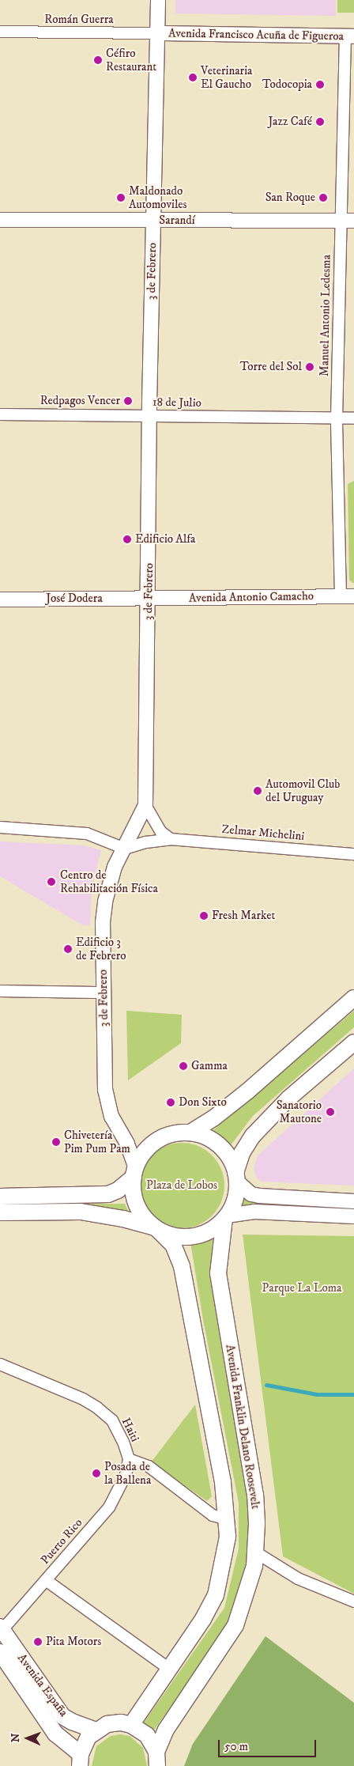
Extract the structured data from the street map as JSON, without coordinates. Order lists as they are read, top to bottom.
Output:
{
  "streets": {
    "main road": ["Avenida Franklin Delano Roosevelt", "Avenida España"],
    "street": [
      "Román Guerra",
      "Avenida Francisco Acuña de Figueroa",
      "Sarandí",
      "3 de Febrero",
      "Manuel Antonio Ledesma",
      "18 de Julio",
      "Avenida Antonio Camacho",
      "José Dodera",
      "Zelmar Michelini",
      "Haiti",
      "Puerto Rico"
    ]
  },
  "crossings": [
    ["Román Guerra", "Avenida Francisco Acuña de Figueroa"],
    ["Román Guerra", "3 de Febrero"],
    ["Avenida Francisco Acuña de Figueroa", "3 de Febrero"],
    ["Avenida Francisco Acuña de Figueroa", "Manuel Antonio Ledesma"],
    ["Sarandí", "3 de Febrero"],
    ["Sarandí", "Manuel Antonio Ledesma"],
    ["3 de Febrero", "18 de Julio"],
    ["3 de Febrero", "Avenida Antonio Camacho"],
    ["3 de Febrero", "José Dodera"],
    ["3 de Febrero", "Zelmar Michelini"],
    ["3 de Febrero", "Avenida Franklin Delano Roosevelt"],
    ["Manuel Antonio Ledesma", "18 de Julio"],
    ["Manuel Antonio Ledesma", "Avenida Antonio Camacho"],
    ["Avenida Antonio Camacho", "José Dodera"],
    ["Haiti", "Puerto Rico"],
    ["Puerto Rico", "Avenida España"]
  ],
  "parks": ["Plaza de Lobos", "Parque La Loma"],
  "places": [
    "Céfiro Restaurant",
    "Veterinaria El Gaucho",
    "Todocopia",
    "Jazz Café",
    "Maldonado Automoviles",
    "San Roque",
    "Torre del Sol",
    "Redpagos Vencer",
    "Edificio Alfa",
    "Automovil Club del Uruguay",
    "Centro de Rehabilitación Física",
    "Fresh Market",
    "Edificio 3 de Febrero",
    "Gamma",
    "Don Sixto",
    "Sanatorio Mautone",
    "Chivetería Pim Pum Pam",
    "Posada de la Ballena",
    "Pita Motors"
  ],
  "scale_bar": "50 m",
  "north": "left"
}
